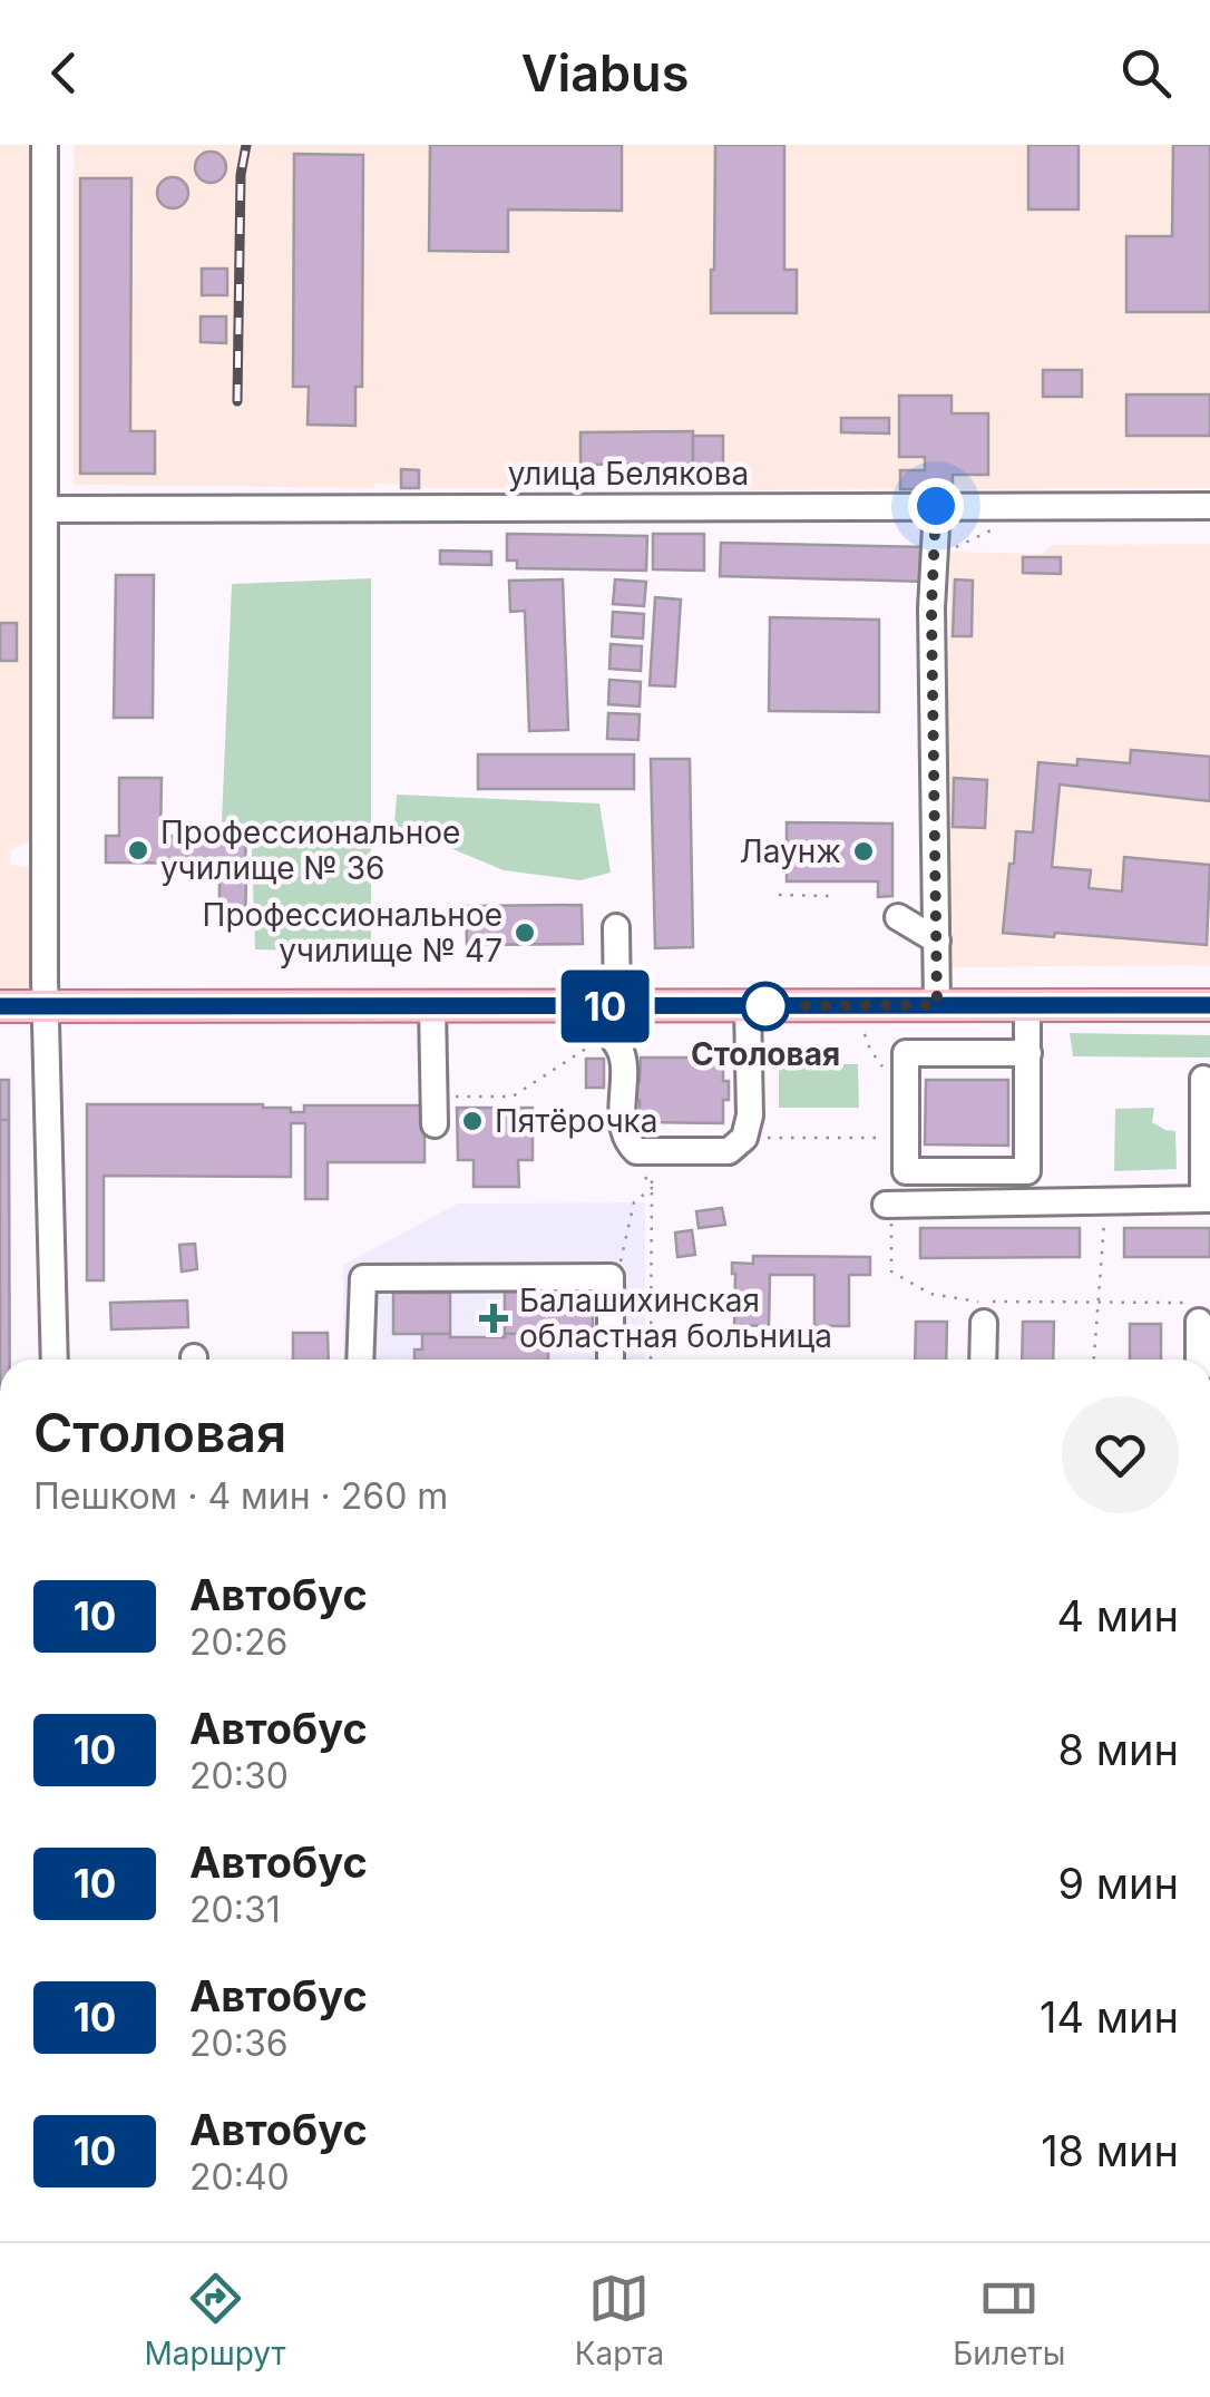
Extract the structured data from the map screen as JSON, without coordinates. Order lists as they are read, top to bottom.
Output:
{
  "streets": {
    "street": ["улица Белякова"]
  },
  "places": {
    "other": [
      "Профессиональное училище № 36",
      "Лаунж",
      "Профессиональное училище № 47",
      "Столовая",
      "Пятёрочка"
    ],
    "health": ["Балашихинская областная больница"]
  },
  "lines": ["bus line 10"],
  "page": {
    "header": "Viabus",
    "on_map": "10",
    "heading": ["Столовая", "Пешком · 4 мин · 260 m"],
    "list": [
      {
        "mark": "10",
        "name": "Автобус",
        "note": "20:26",
        "value": "4 мин"
      },
      {
        "mark": "10",
        "name": "Автобус",
        "note": "20:30",
        "value": "8 мин"
      },
      {
        "mark": "10",
        "name": "Автобус",
        "note": "20:31",
        "value": "9 мин"
      },
      {
        "mark": "10",
        "name": "Автобус",
        "note": "20:36",
        "value": "14 мин"
      },
      {
        "mark": "10",
        "name": "Автобус",
        "note": "20:40",
        "value": "18 мин"
      }
    ],
    "tabs": ["Маршрут", "Карта", "Билеты"]
  }
}
